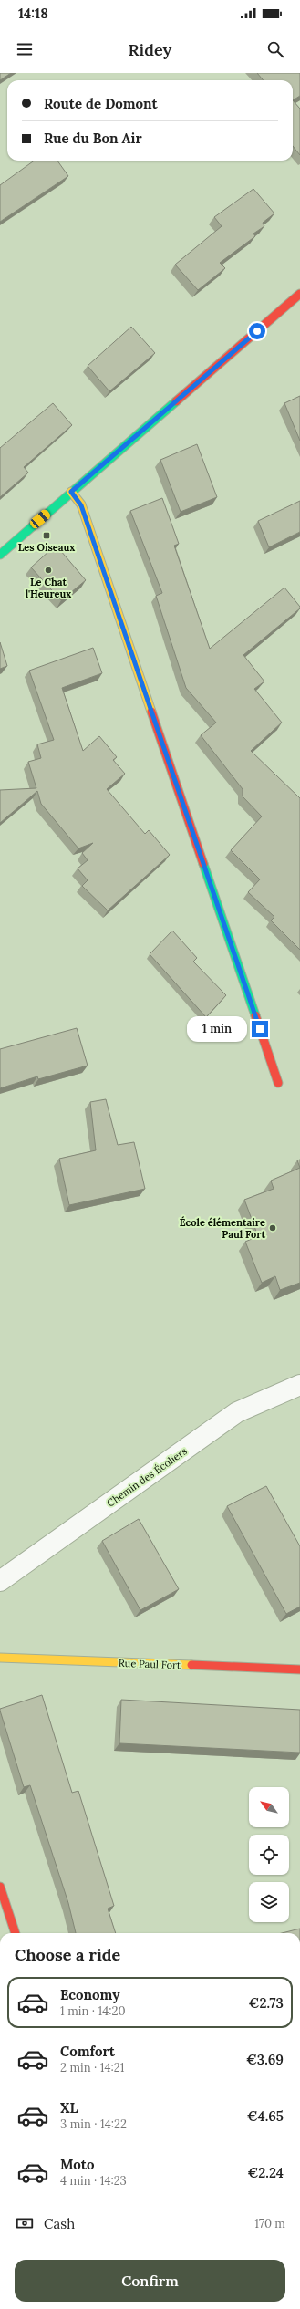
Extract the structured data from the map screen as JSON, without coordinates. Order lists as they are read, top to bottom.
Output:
{
  "streets": {
    "street": ["Chemin des Écoliers", "Rue Paul Fort"]
  },
  "places": {
    "transit": ["Les Oiseaux"],
    "other": ["Le Chat l'Heureux", "École élémentaire Paul Fort"]
  },
  "north": "top left",
  "page": {
    "status": "14:18",
    "header": "Ridey",
    "banner": ["Route de Domont", "Rue du Bon Air"],
    "bubble": "1 min",
    "heading": "Choose a ride",
    "list": [
      {
        "name": "Economy",
        "note": "1 min · 14:20",
        "value": "€2.73"
      },
      {
        "name": "Comfort",
        "note": "2 min · 14:21",
        "value": "€3.69"
      },
      {
        "name": "XL",
        "note": "3 min · 14:22",
        "value": "€4.65"
      },
      {
        "name": "Moto",
        "note": "4 min · 14:23",
        "value": "€2.24"
      }
    ],
    "pay": ["Cash", "170 m"],
    "buttons": "Confirm"
  }
}
